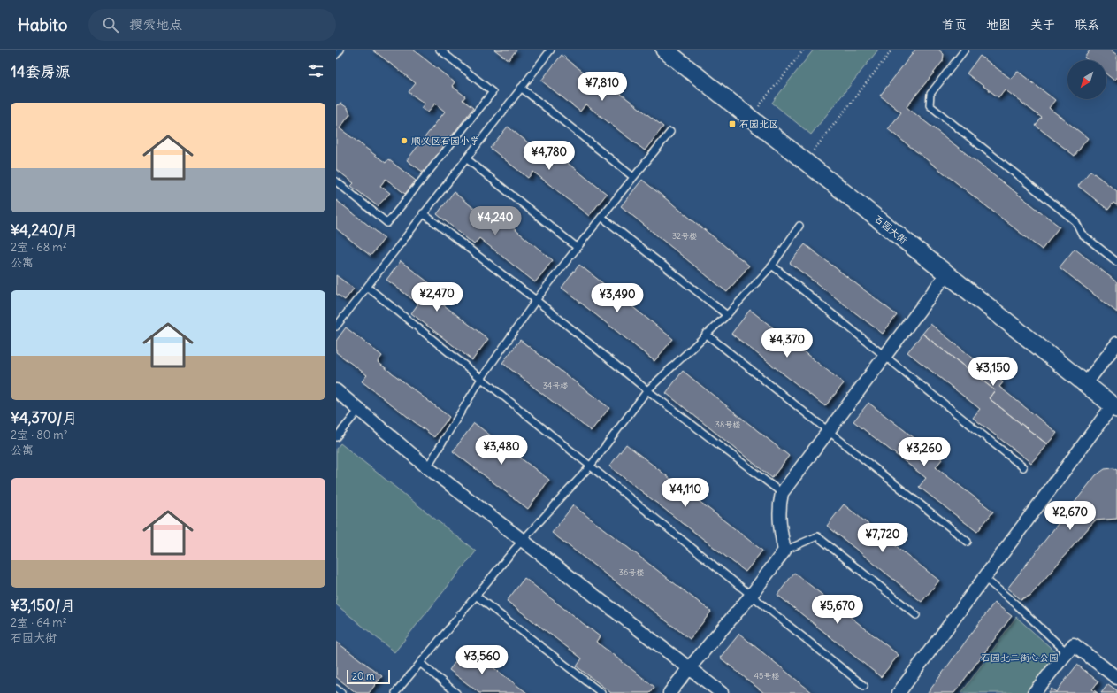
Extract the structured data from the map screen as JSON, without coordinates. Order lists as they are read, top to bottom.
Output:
{
  "streets": {
    "street": ["石园大街"]
  },
  "parks": ["石园北二街心公园"],
  "places": {
    "transit": ["石园北区"],
    "other": ["顺义区石园小学"]
  },
  "house_numbers": [
    "32号楼",
    "34号楼",
    "38号楼",
    "36号楼",
    "45号楼"
  ],
  "scale_bar": "20 m",
  "north": "bottom left",
  "page": {
    "header": "Habito",
    "search": "搜索地点",
    "nav": [
      "首页",
      "地图",
      "关于",
      "联系"
    ],
    "heading": "14套房源",
    "price": [
      "¥7,810",
      "¥4,780",
      "¥4,240",
      "¥2,470",
      "¥3,490",
      "¥4,370",
      "¥3,150",
      "¥3,480",
      "¥3,260",
      "¥4,110",
      "¥2,670",
      "¥7,720",
      "¥5,670",
      "¥3,560"
    ],
    "list": [
      {
        "name": "¥4,240/月",
        "note": "2室 · 68 m² · 公寓"
      },
      {
        "name": "¥4,370/月",
        "note": "2室 · 80 m² · 公寓"
      },
      {
        "name": "¥3,150/月",
        "note": "2室 · 64 m² · 石园大街"
      }
    ],
    "scale": "20 m"
  }
}
